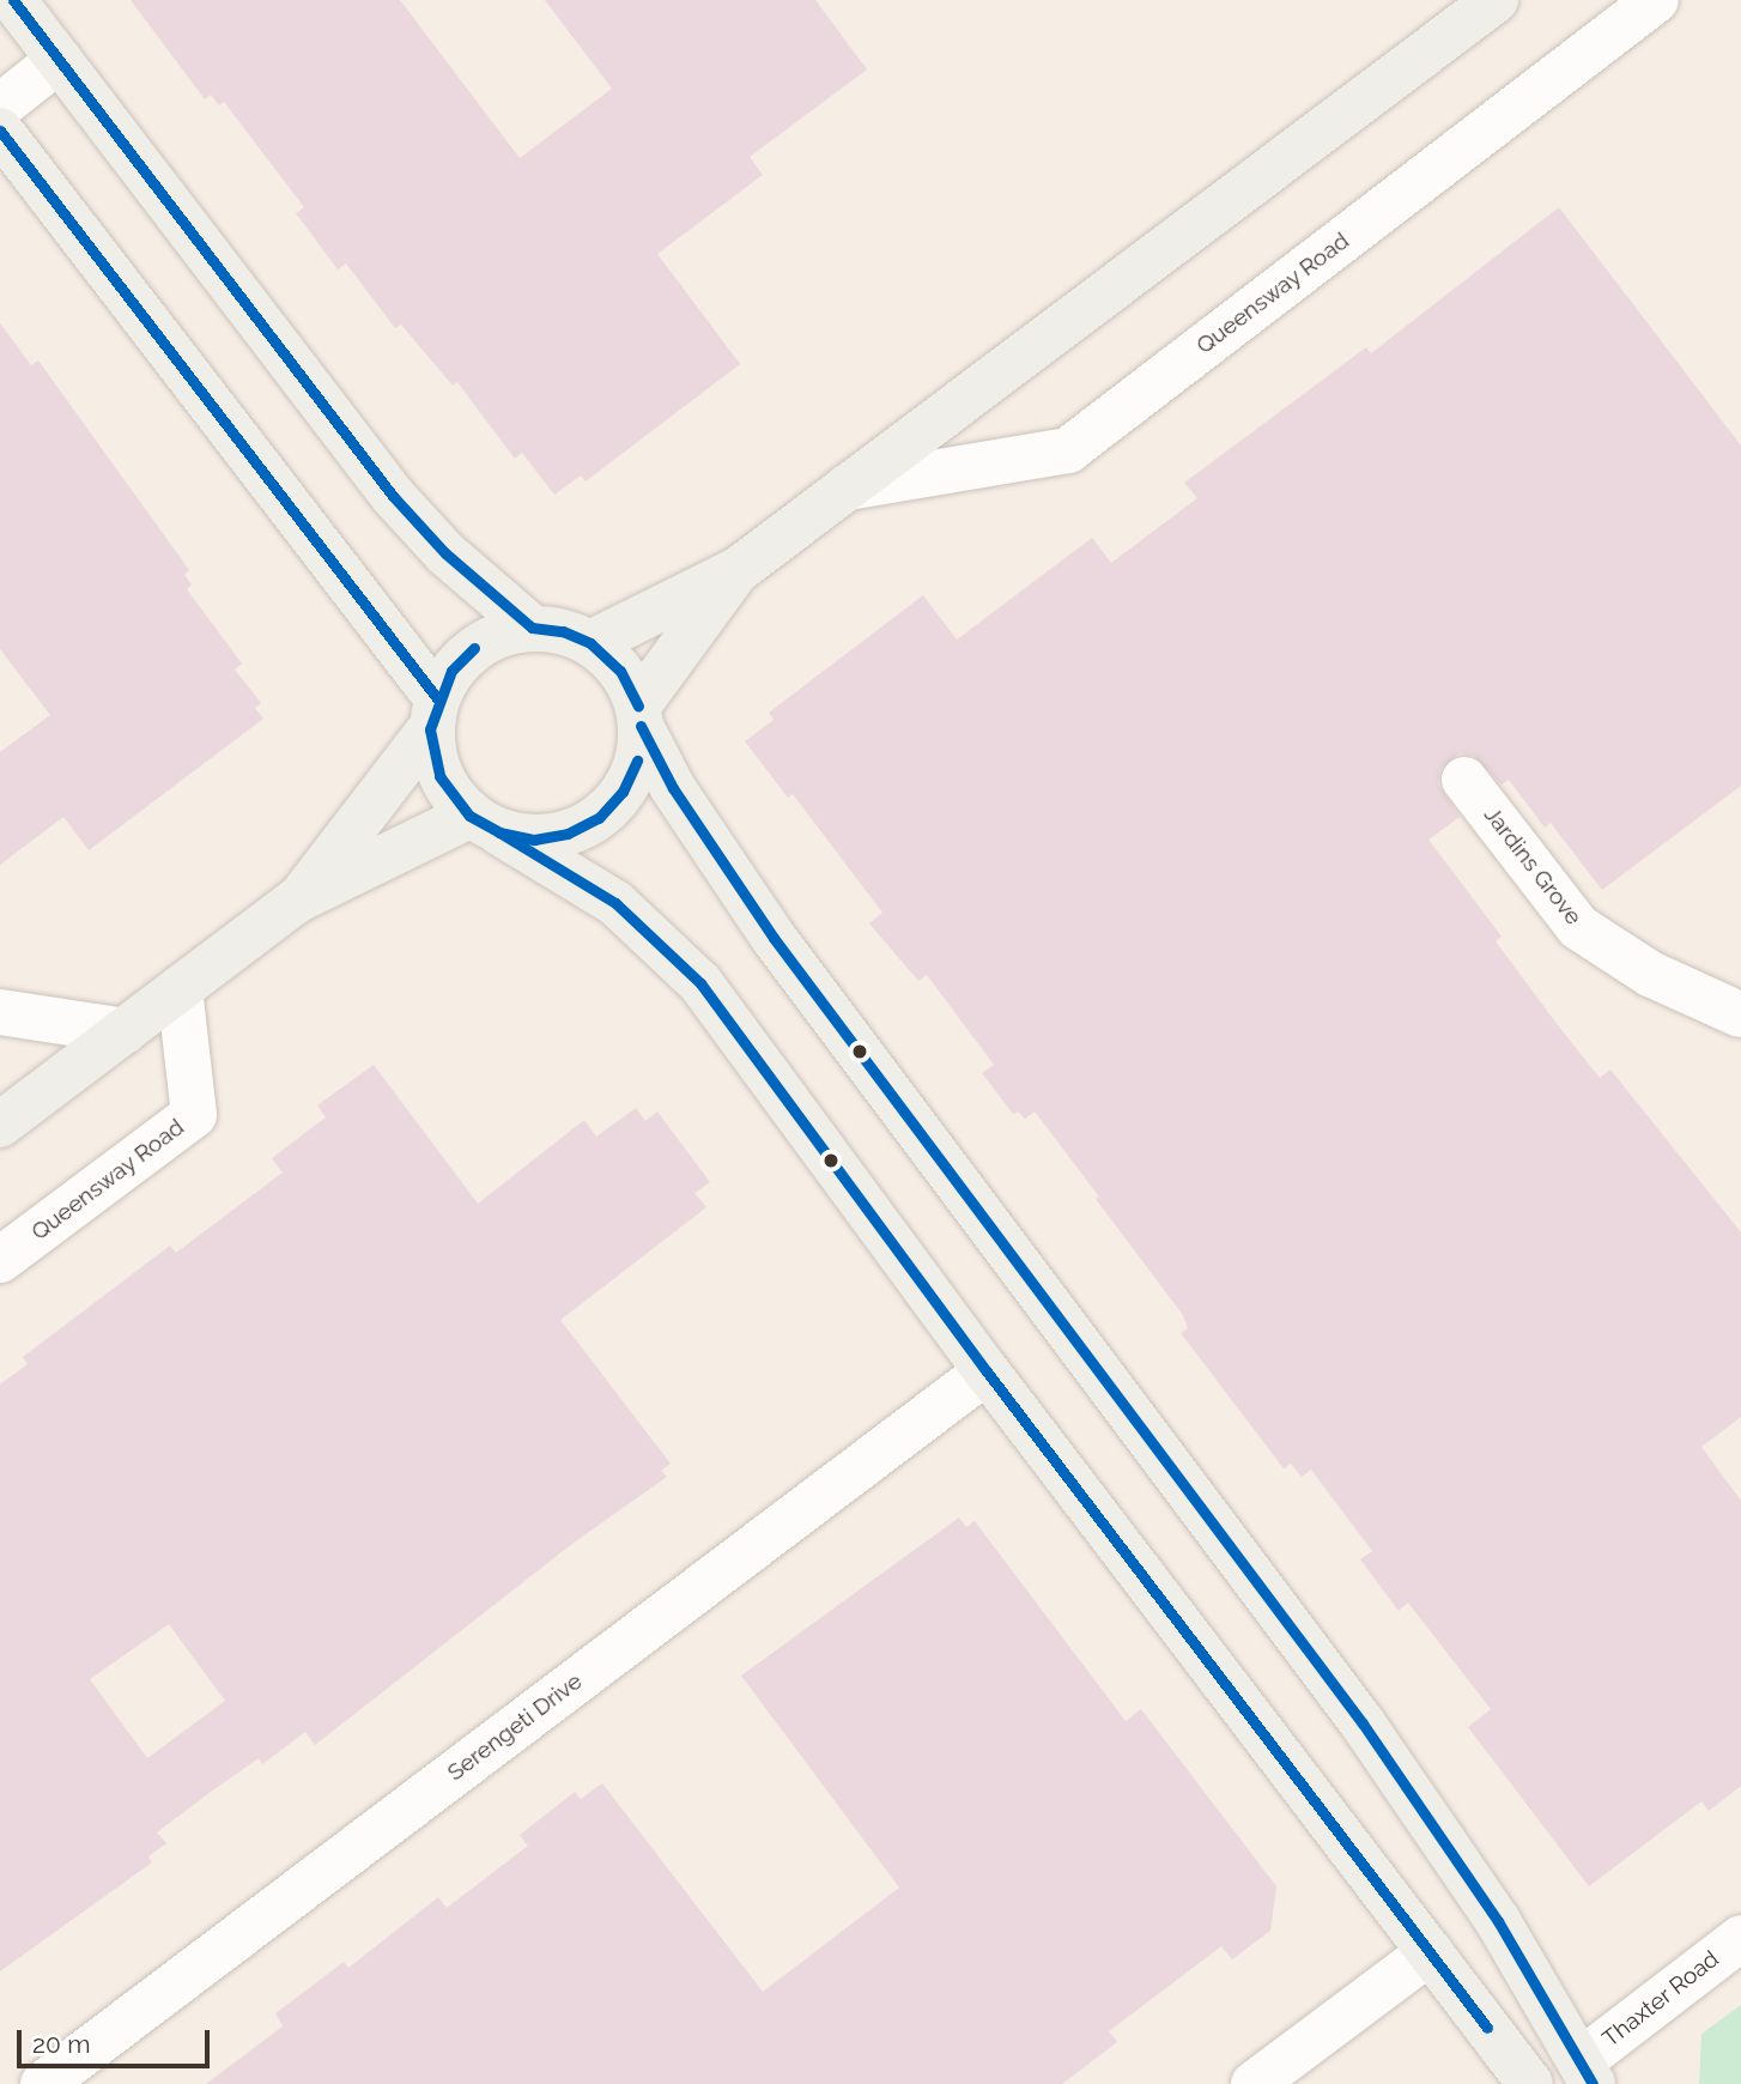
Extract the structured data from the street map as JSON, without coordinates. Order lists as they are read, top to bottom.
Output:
{
  "streets": {
    "street": [
      "Queensway Road",
      "Jardins Grove",
      "Serengeti Drive",
      "Thaxter Road"
    ]
  },
  "scale_bar": "20 m"
}
